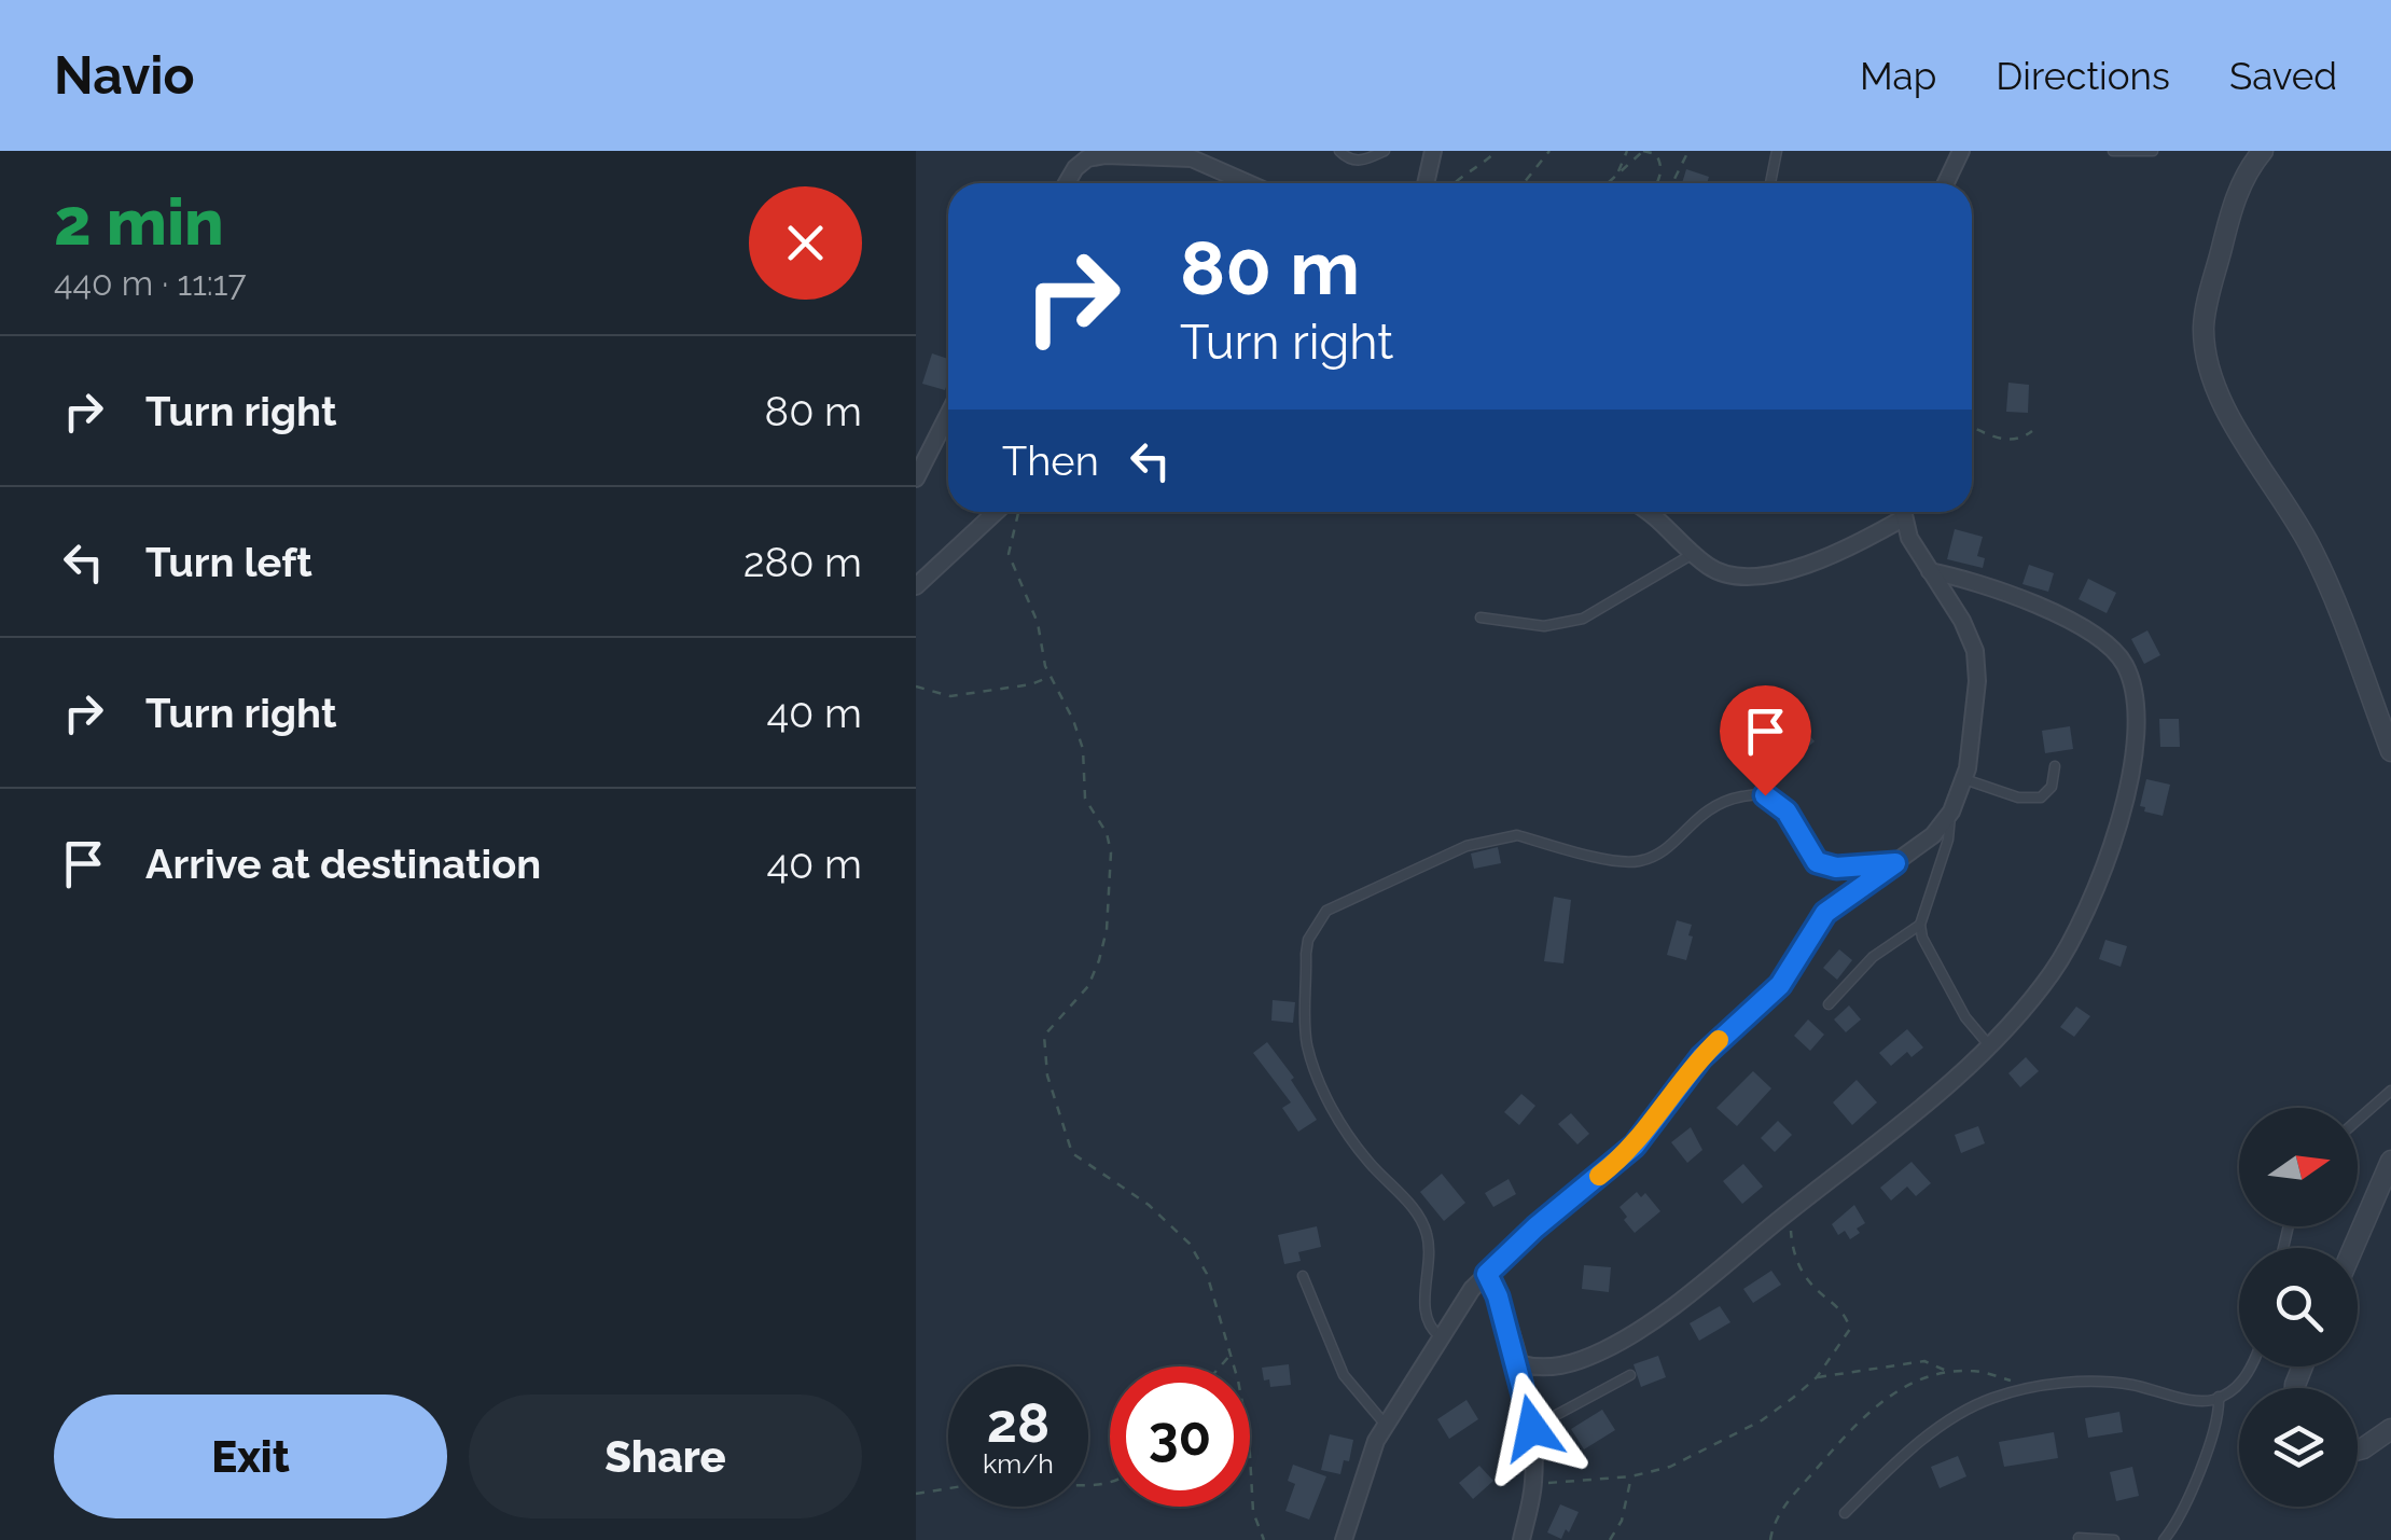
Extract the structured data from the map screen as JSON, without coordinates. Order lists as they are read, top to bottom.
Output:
{
  "north": "right",
  "page": {
    "header": "Navio",
    "nav": ["Map", "Directions", "Saved"],
    "heading": ["2 min", "440 m · 11:17"],
    "turn": ["80 m", "Turn right"],
    "list": [
      {
        "name": "Turn right",
        "value": "80 m"
      },
      {
        "name": "Turn left",
        "value": "280 m"
      },
      {
        "name": "Turn right",
        "value": "40 m"
      },
      {
        "name": "Arrive at destination",
        "value": "40 m"
      }
    ],
    "then": "Then",
    "speed": "28 km/h",
    "limit": "30",
    "buttons": ["Exit", "Share"]
  }
}
